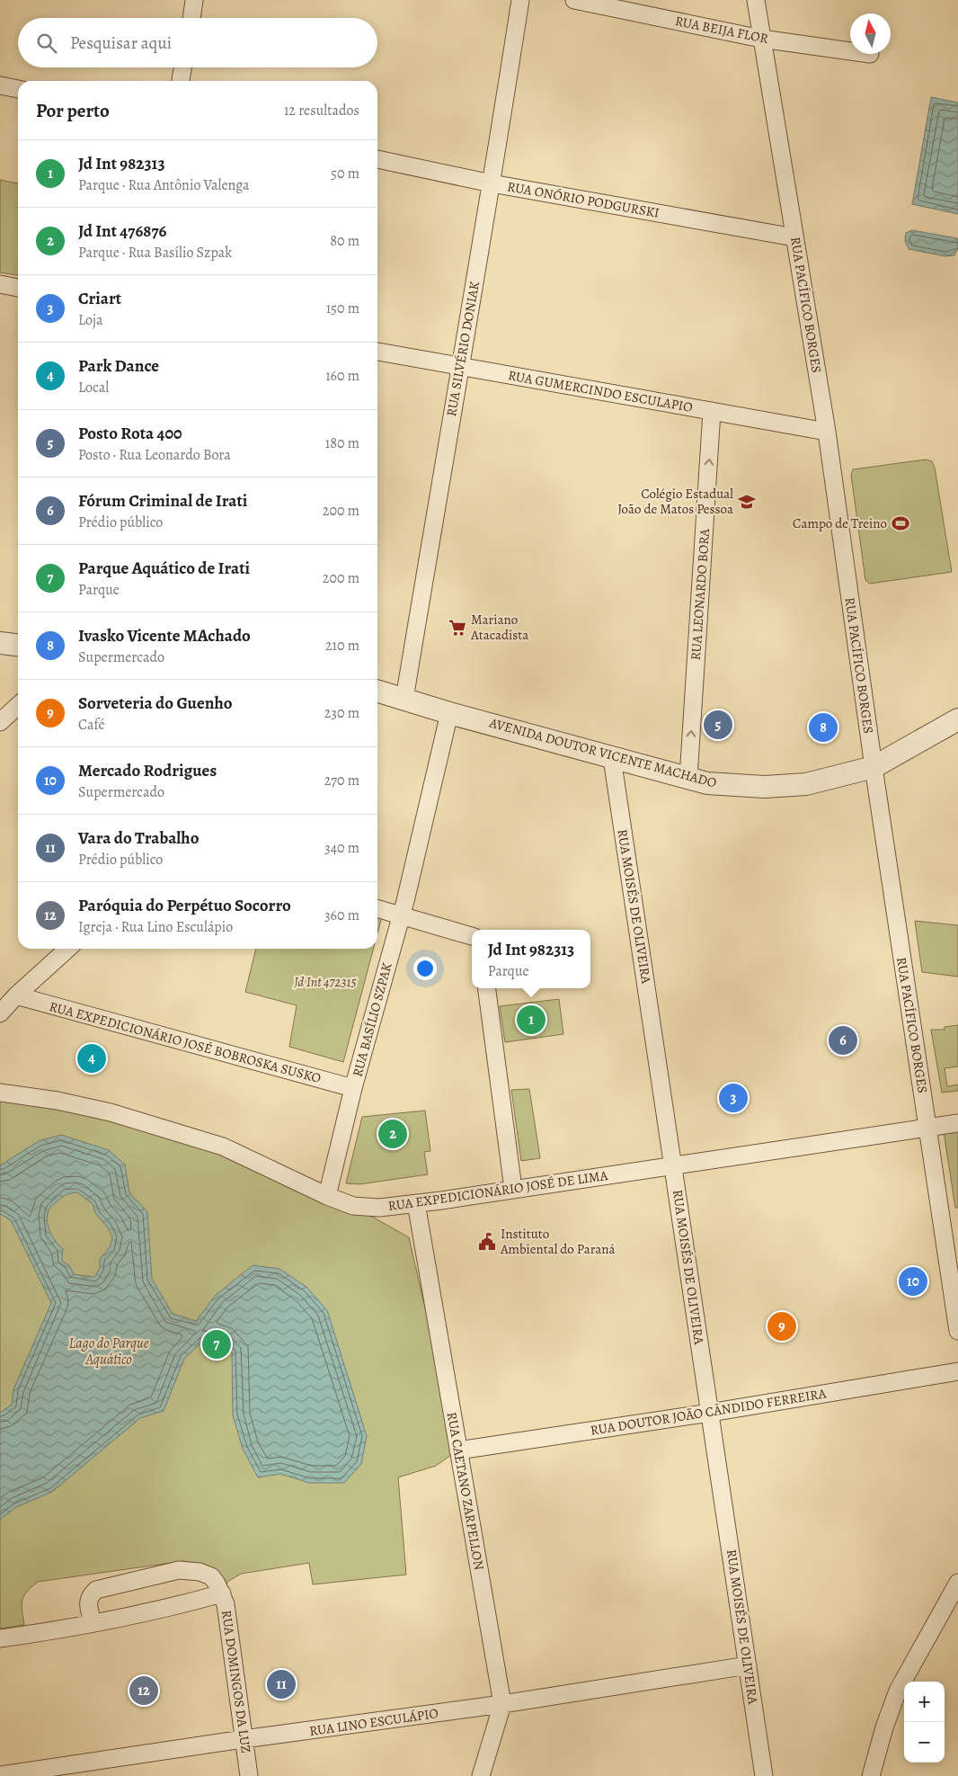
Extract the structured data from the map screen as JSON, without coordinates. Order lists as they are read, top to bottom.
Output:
{
  "streets": {
    "street": [
      "RUA BEIJA FLOR",
      "RUA ONÓRIO PODGURSKI",
      "RUA PACÍFICO BORGES",
      "RUA SILVÉRIO DONIAK",
      "RUA GUMERCINDO ESCULAPIO",
      "RUA LEONARDO BORA",
      "AVENIDA DOUTOR VICENTE MACHADO",
      "RUA MOISÉS DE OLIVEIRA",
      "RUA BASÍLIO SZPAK",
      "RUA EXPEDICIONÁRIO JOSÉ BOBROSKA SUSKO",
      "RUA EXPEDICIONÁRIO JOSÉ DE LIMA",
      "RUA DOUTOR JOÃO CÂNDIDO FERREIRA",
      "RUA CAETANO ZARPELLON",
      "RUA DOMINGOS DA LUZ",
      "RUA LINO ESCULÁPIO"
    ]
  },
  "crossings": [
    ["RUA BEIJA FLOR", "RUA PACÍFICO BORGES"],
    ["RUA ONÓRIO PODGURSKI", "RUA PACÍFICO BORGES"],
    ["RUA ONÓRIO PODGURSKI", "RUA SILVÉRIO DONIAK"],
    ["RUA PACÍFICO BORGES", "RUA GUMERCINDO ESCULAPIO"],
    ["RUA PACÍFICO BORGES", "AVENIDA DOUTOR VICENTE MACHADO"],
    ["RUA PACÍFICO BORGES", "RUA EXPEDICIONÁRIO JOSÉ DE LIMA"],
    ["RUA SILVÉRIO DONIAK", "RUA GUMERCINDO ESCULAPIO"],
    ["RUA SILVÉRIO DONIAK", "AVENIDA DOUTOR VICENTE MACHADO"],
    ["RUA GUMERCINDO ESCULAPIO", "RUA LEONARDO BORA"],
    ["RUA LEONARDO BORA", "AVENIDA DOUTOR VICENTE MACHADO"],
    ["AVENIDA DOUTOR VICENTE MACHADO", "RUA MOISÉS DE OLIVEIRA"],
    ["AVENIDA DOUTOR VICENTE MACHADO", "RUA BASÍLIO SZPAK"],
    ["RUA MOISÉS DE OLIVEIRA", "RUA EXPEDICIONÁRIO JOSÉ DE LIMA"],
    ["RUA MOISÉS DE OLIVEIRA", "RUA DOUTOR JOÃO CÂNDIDO FERREIRA"],
    ["RUA MOISÉS DE OLIVEIRA", "RUA LINO ESCULÁPIO"],
    ["RUA BASÍLIO SZPAK", "RUA EXPEDICIONÁRIO JOSÉ BOBROSKA SUSKO"],
    ["RUA BASÍLIO SZPAK", "RUA EXPEDICIONÁRIO JOSÉ DE LIMA"],
    ["RUA EXPEDICIONÁRIO JOSÉ DE LIMA", "RUA CAETANO ZARPELLON"],
    ["RUA DOUTOR JOÃO CÂNDIDO FERREIRA", "RUA CAETANO ZARPELLON"],
    ["RUA CAETANO ZARPELLON", "RUA LINO ESCULÁPIO"],
    ["RUA DOMINGOS DA LUZ", "RUA LINO ESCULÁPIO"]
  ],
  "one_way": ["RUA LEONARDO BORA"],
  "water": ["Lago do Parque Aquático"],
  "parks": ["Jd Int 472315"],
  "places": {
    "school or university": ["Colégio Estadual João de Matos Pessoa"],
    "sports": ["Campo de Treino"],
    "supermarket": ["Mariano Atacadista"],
    "public building": ["Instituto Ambiental do Paraná"]
  },
  "north": "top",
  "page": {
    "search": "Pesquisar aqui",
    "heading": ["Por perto", "12 resultados"],
    "list": [
      {
        "mark": "1",
        "name": "Jd Int 982313",
        "note": "Parque · Rua Antônio Valenga",
        "value": "50 m"
      },
      {
        "mark": "2",
        "name": "Jd Int 476876",
        "note": "Parque · Rua Basílio Szpak",
        "value": "80 m"
      },
      {
        "mark": "3",
        "name": "Criart",
        "note": "Loja",
        "value": "150 m"
      },
      {
        "mark": "4",
        "name": "Park Dance",
        "note": "Local",
        "value": "160 m"
      },
      {
        "mark": "5",
        "name": "Posto Rota 400",
        "note": "Posto · Rua Leonardo Bora",
        "value": "180 m"
      },
      {
        "mark": "6",
        "name": "Fórum Criminal de Irati",
        "note": "Prédio público",
        "value": "200 m"
      },
      {
        "mark": "7",
        "name": "Parque Aquático de Irati",
        "note": "Parque",
        "value": "200 m"
      },
      {
        "mark": "8",
        "name": "Ivasko Vicente MAchado",
        "note": "Supermercado",
        "value": "210 m"
      },
      {
        "mark": "9",
        "name": "Sorveteria do Guenho",
        "note": "Café",
        "value": "230 m"
      },
      {
        "mark": "10",
        "name": "Mercado Rodrigues",
        "note": "Supermercado",
        "value": "270 m"
      },
      {
        "mark": "11",
        "name": "Vara do Trabalho",
        "note": "Prédio público",
        "value": "340 m"
      },
      {
        "mark": "12",
        "name": "Paróquia do Perpétuo Socorro",
        "note": "Igreja · Rua Lino Esculápio",
        "value": "360 m"
      }
    ],
    "pins": [
      "5",
      "8",
      "1",
      "6",
      "4",
      "3",
      "2",
      "10",
      "9",
      "7",
      "11",
      "12"
    ],
    "popup": ["Jd Int 982313", "Parque"],
    "map_buttons": ["+", "−"]
  }
}
